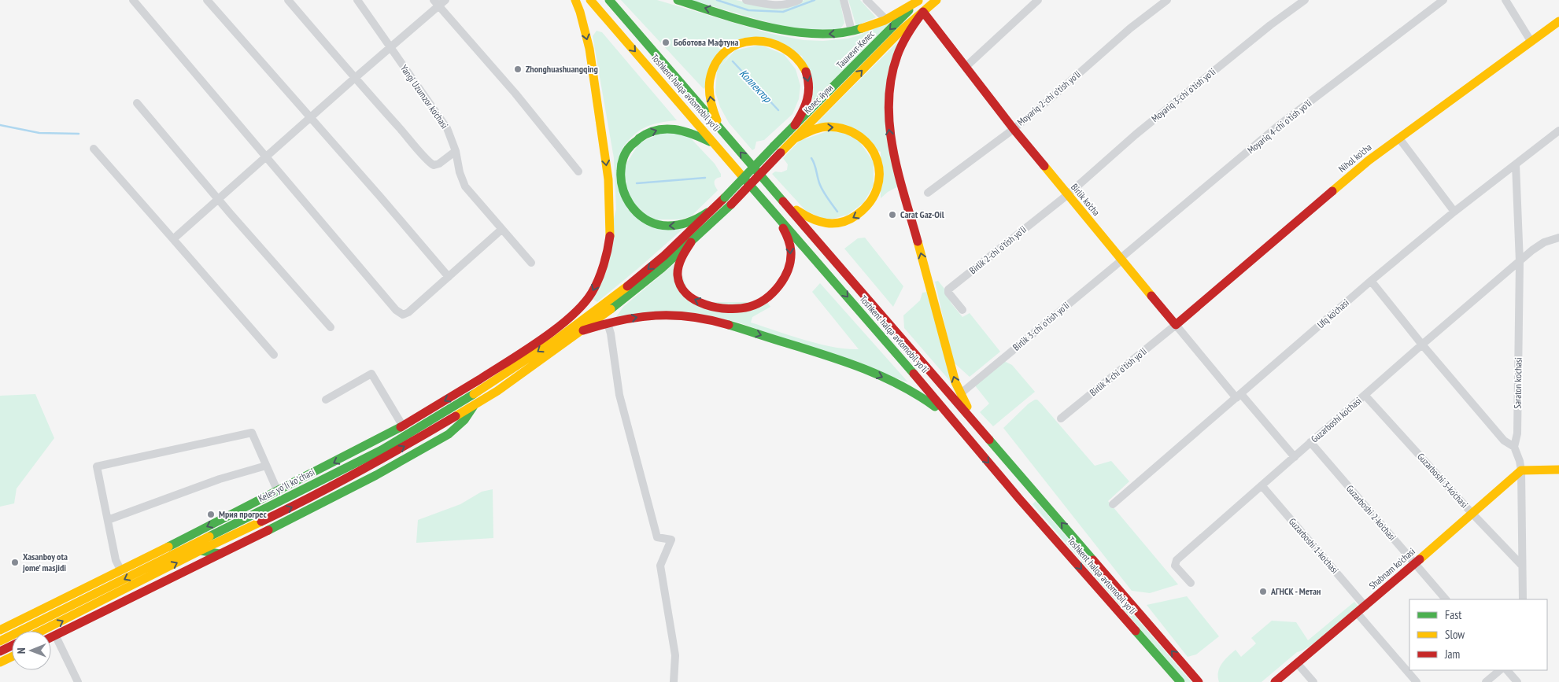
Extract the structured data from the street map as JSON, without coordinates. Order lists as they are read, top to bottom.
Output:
{
  "streets": {
    "main road": [
      "Ташкент-Келес",
      "Toshkent halqa avtomobil yo'li",
      "Келес йули",
      "Nihol ko'cha",
      "Birlik ko'cha",
      "Keles yoʻli koʻchasi",
      "Shabnam ko'chasi"
    ],
    "street": [
      "Moyariq 3-chi o'tish yo'li",
      "Yangi Uzumzor ko'chasi",
      "Moyariq 2-chi o'tish yo'li",
      "Moyariq 4-chi o'tish yo'li",
      "Birlik 2-chi o'tish yo'li",
      "Ufq ko'chasi",
      "Birlik 3-chi o'tish yo'li",
      "Birlik 4-chi o'tish yo'li",
      "Saraton ko'chasi",
      "Guzarboshi ko'chasi",
      "Guzarboshi 3-ko'chasi",
      "Guzarboshi 2-ko'chasi",
      "Guzarboshi 1-ko'chasi"
    ]
  },
  "crossings": [
    ["Ташкент-Келес", "Келес йули"],
    ["Moyariq 3-chi o'tish yo'li", "Birlik ko'cha"],
    ["Moyariq 3-chi o'tish yo'li", "Birlik 2-chi o'tish yo'li"],
    ["Moyariq 2-chi o'tish yo'li", "Birlik ko'cha"],
    ["Келес йули", "Birlik ko'cha"],
    ["Moyariq 4-chi o'tish yo'li", "Birlik ko'cha"],
    ["Moyariq 4-chi o'tish yo'li", "Birlik 3-chi o'tish yo'li"],
    ["Nihol ko'cha", "Birlik ko'cha"],
    ["Nihol ko'cha", "Birlik 4-chi o'tish yo'li"],
    ["Birlik ko'cha", "Birlik 2-chi o'tish yo'li"],
    ["Birlik ko'cha", "Ufq ko'chasi"],
    ["Birlik ko'cha", "Birlik 3-chi o'tish yo'li"],
    ["Birlik ko'cha", "Birlik 4-chi o'tish yo'li"],
    ["Birlik ko'cha", "Guzarboshi ko'chasi"],
    ["Ufq ko'chasi", "Saraton ko'chasi"],
    ["Saraton ko'chasi", "Guzarboshi ko'chasi"],
    ["Saraton ko'chasi", "Guzarboshi 3-ko'chasi"],
    ["Saraton ko'chasi", "Shabnam ko'chasi"],
    ["Guzarboshi ko'chasi", "Guzarboshi 3-ko'chasi"],
    ["Guzarboshi ko'chasi", "Guzarboshi 2-ko'chasi"],
    ["Guzarboshi ko'chasi", "Guzarboshi 1-ko'chasi"],
    ["Guzarboshi 3-ko'chasi", "Shabnam ko'chasi"],
    ["Guzarboshi 2-ko'chasi", "Shabnam ko'chasi"],
    ["Guzarboshi 1-ko'chasi", "Shabnam ko'chasi"]
  ],
  "one_way": ["Ташкент-Келес", "Келес йули"],
  "water": ["Коллектор"],
  "places": [
    "Боботова Мафтуна",
    "Zhonghuashuangqing",
    "Carat Gaz-Oil",
    "Мрия прогрес",
    "Xasanboy ota jome’ masjidi",
    "АГНСК - Метан"
  ],
  "legend": ["Fast", "Slow", "Jam"],
  "north": "left"
}
